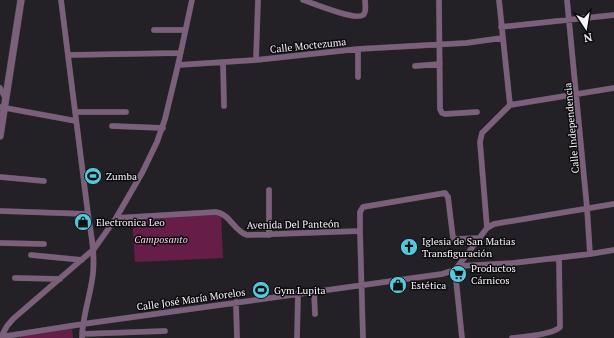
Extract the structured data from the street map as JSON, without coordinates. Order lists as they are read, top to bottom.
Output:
{
  "streets": {
    "street": [
      "Calle Moctezuma",
      "Calle Independencia",
      "Avenida Del Panteón",
      "Calle José María Morelos"
    ]
  },
  "crossings": [
    ["Calle Independencia", "Calle José María Morelos"]
  ],
  "parks": ["Camposanto"],
  "places": {
    "sports": ["Zumba", "Gym Lupita"],
    "shop": ["Electronica Leo", "Estética"],
    "church": ["Iglesia de San Matias Transfiguración"],
    "supermarket": ["Productos Cárnicos"]
  },
  "north": "bottom"
}
